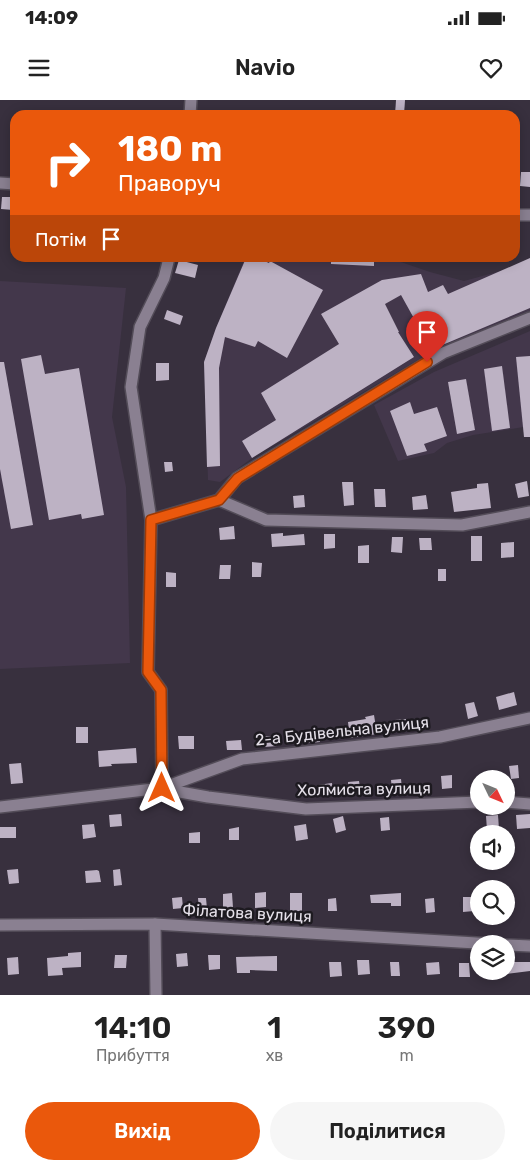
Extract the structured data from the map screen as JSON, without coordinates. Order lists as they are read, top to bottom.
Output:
{
  "streets": {
    "street": ["2-а Будівельна вулиця", "Холмиста вулиця", "Філатова вулиця"]
  },
  "crossings": [
    ["2-а Будівельна вулиця", "Холмиста вулиця"]
  ],
  "north": "bottom right",
  "page": {
    "status": "14:09",
    "header": "Navio",
    "turn": ["180 m", "Праворуч"],
    "then": "Потім",
    "eta": [
      "14:10",
      "Прибуття",
      "1",
      "хв",
      "390",
      "m"
    ],
    "buttons": ["Вихід", "Поділитися"]
  }
}
